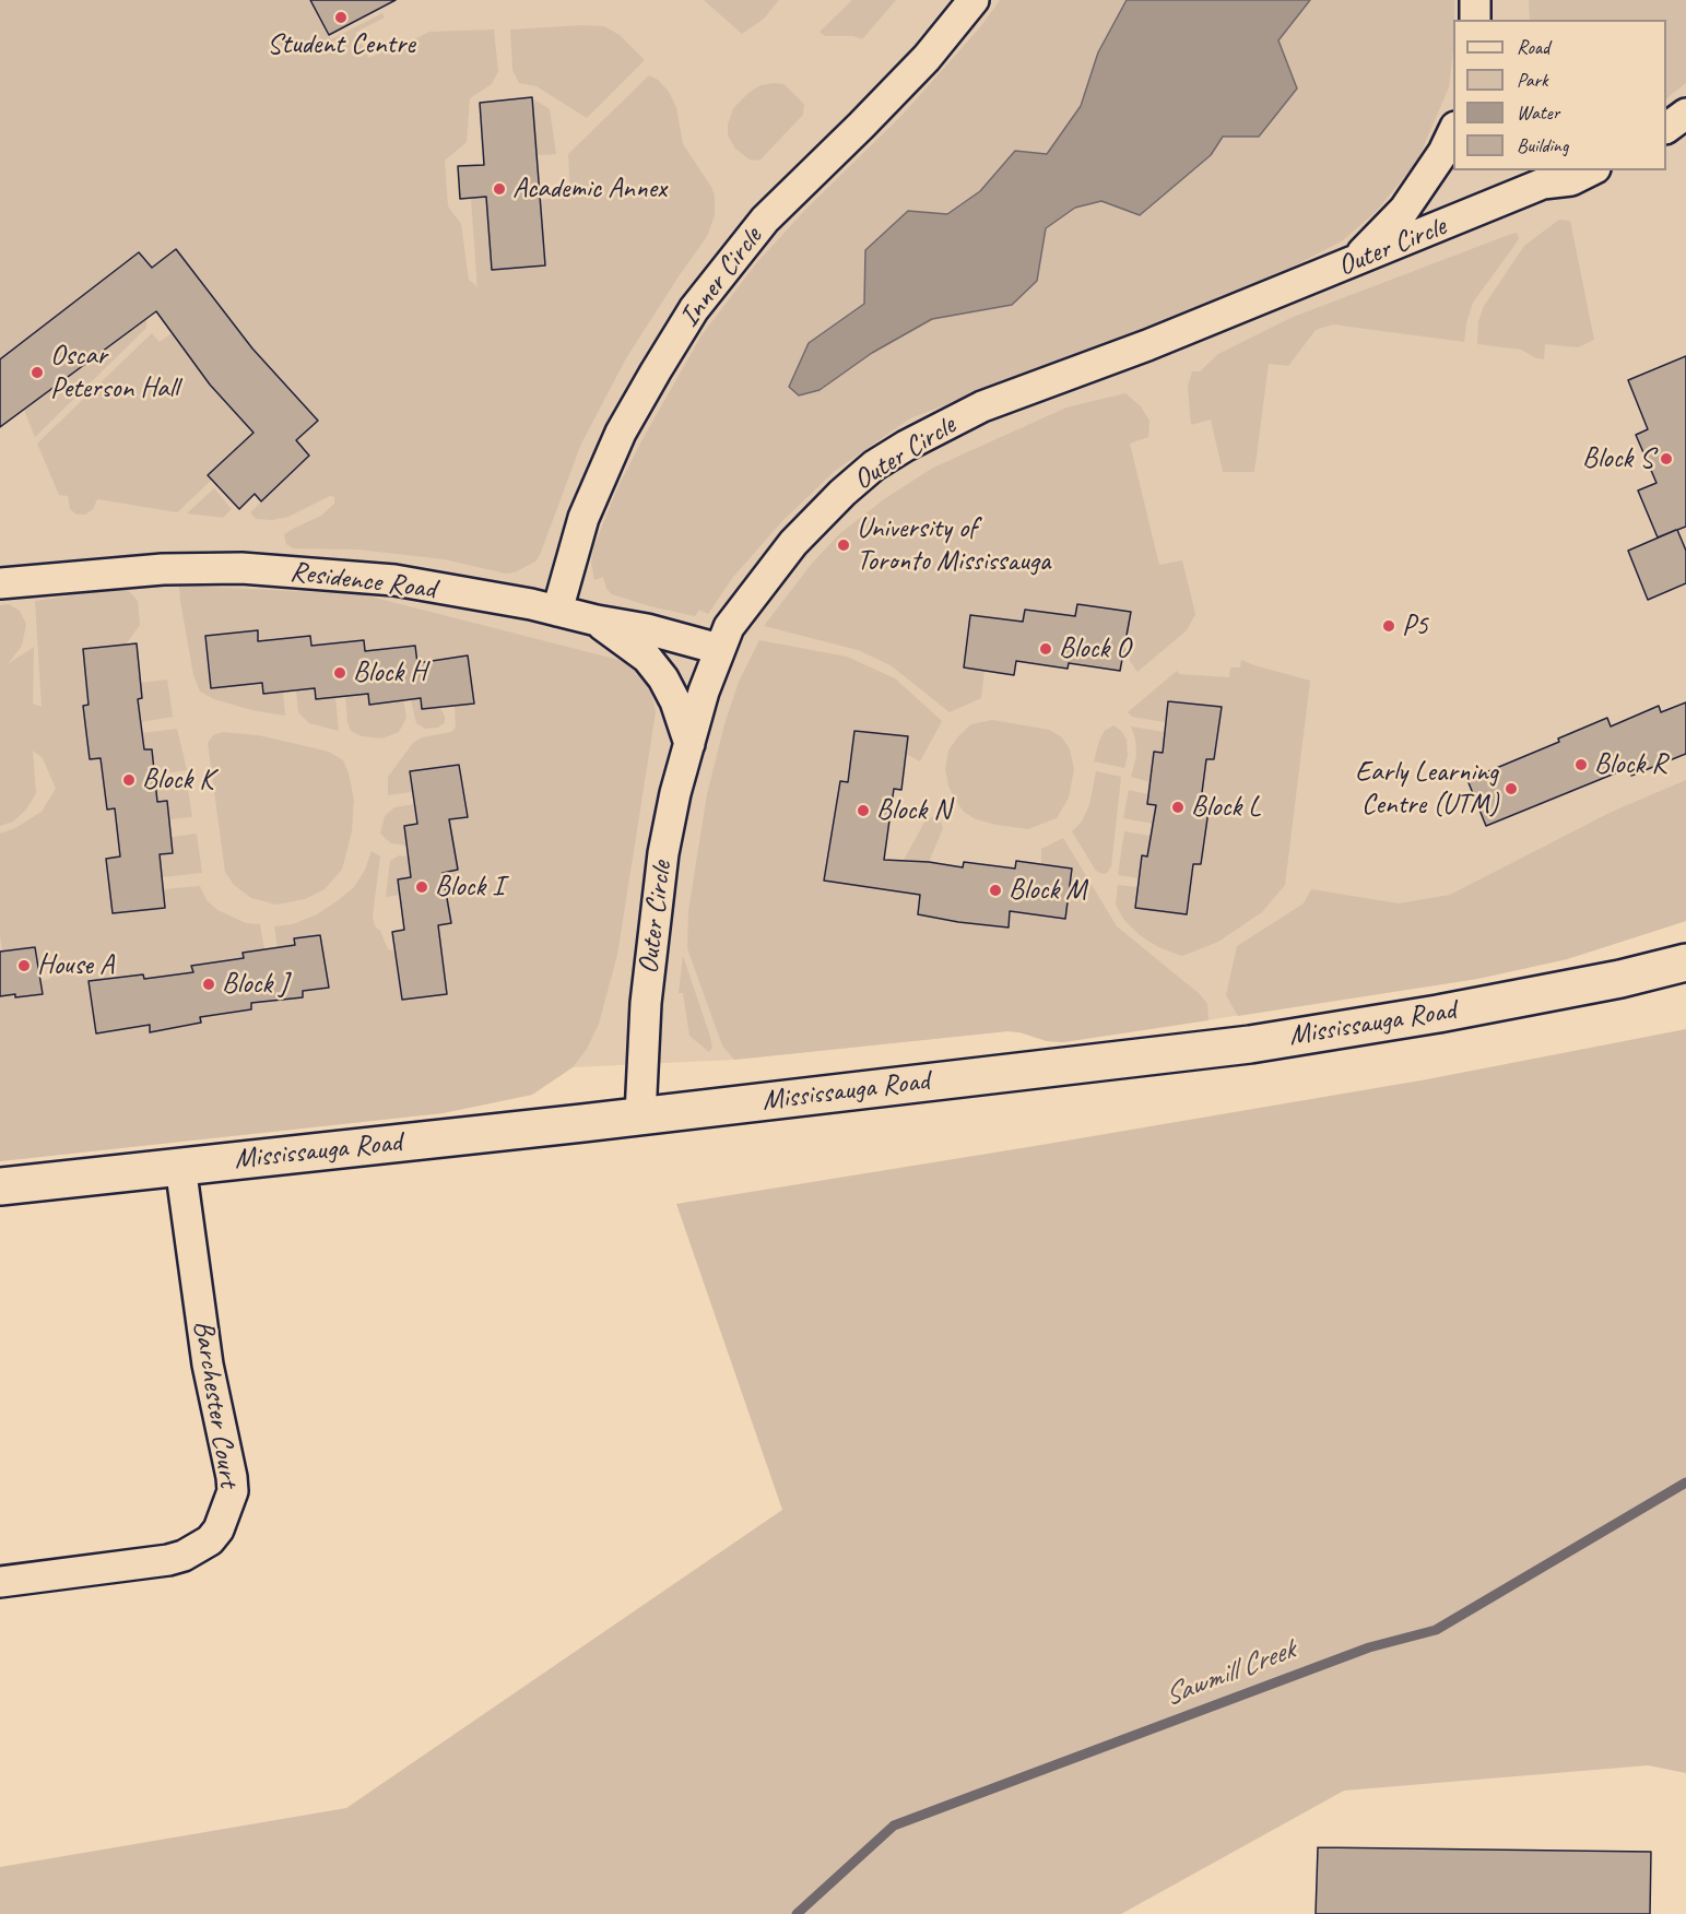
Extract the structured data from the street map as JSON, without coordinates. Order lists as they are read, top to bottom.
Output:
{
  "streets": {
    "main road": ["Mississauga Road"],
    "street": [
      "Outer Circle",
      "Inner Circle",
      "Residence Road",
      "Barchester Court"
    ]
  },
  "crossings": [
    ["Outer Circle", "Residence Road"],
    ["Outer Circle", "Mississauga Road"],
    ["Inner Circle", "Residence Road"],
    ["Mississauga Road", "Barchester Court"]
  ],
  "water": ["Sawmill Creek"],
  "places": [
    "Student Centre",
    "Academic Annex",
    "Oscar Peterson Hall",
    "Block S",
    "University of Toronto Mississauga",
    "P5",
    "Block O",
    "Block H",
    "Block R",
    "Block K",
    "Early Learning Centre (UTM)",
    "Block L",
    "Block N",
    "Block I",
    "Block M",
    "House A",
    "Block J"
  ],
  "legend": [
    "Road",
    "Park",
    "Water",
    "Building"
  ]
}
